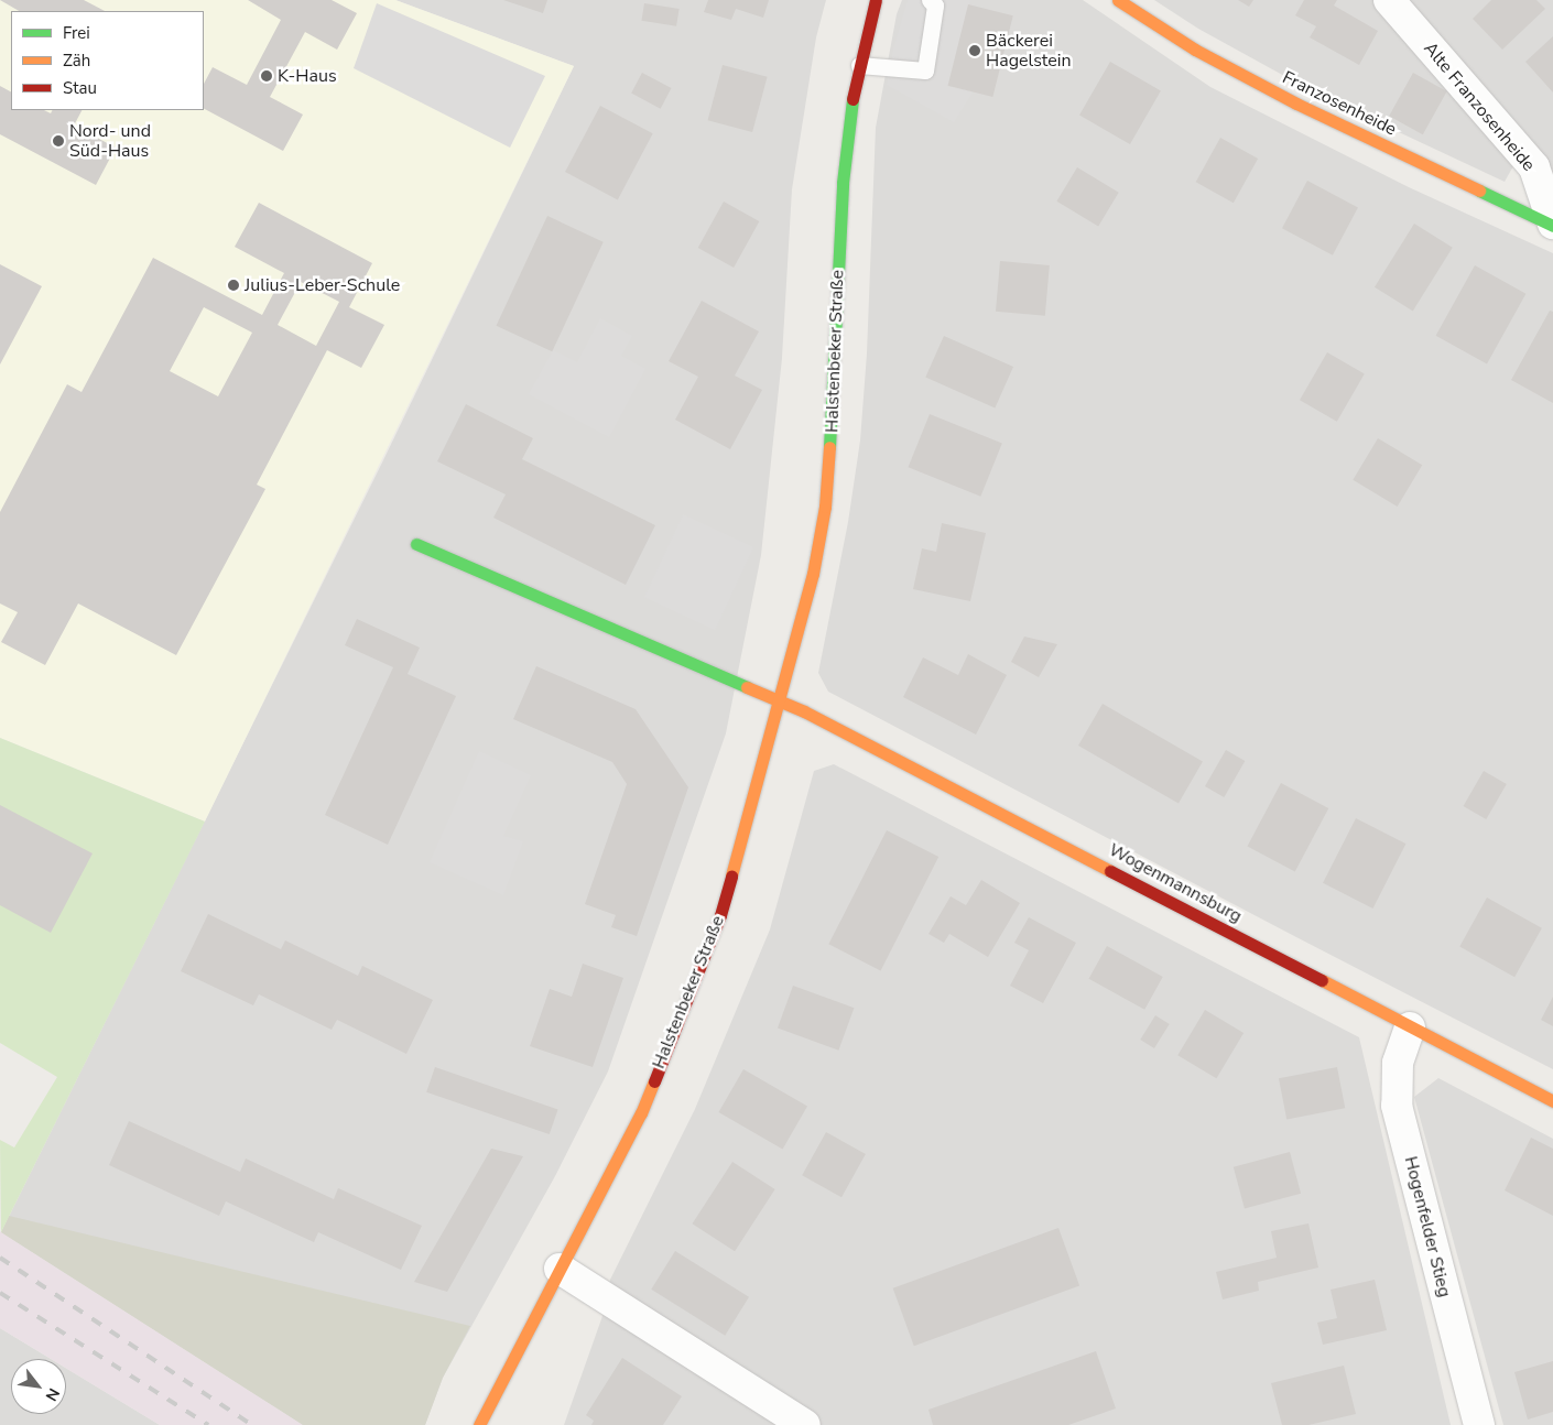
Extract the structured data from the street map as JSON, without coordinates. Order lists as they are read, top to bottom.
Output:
{
  "streets": {
    "street": [
      "Franzosenheide",
      "Alte Franzosenheide",
      "Halstenbeker Straße",
      "Wogenmannsburg",
      "Hogenfelder Stieg"
    ]
  },
  "crossings": [
    ["Franzosenheide", "Alte Franzosenheide"],
    ["Halstenbeker Straße", "Wogenmannsburg"],
    ["Wogenmannsburg", "Hogenfelder Stieg"]
  ],
  "places": [
    "Bäckerei Hagelstein",
    "K-Haus",
    "Nord- und Süd-Haus",
    "Julius-Leber-Schule"
  ],
  "legend": ["Frei", "Zäh", "Stau"],
  "north": "bottom right"
}
